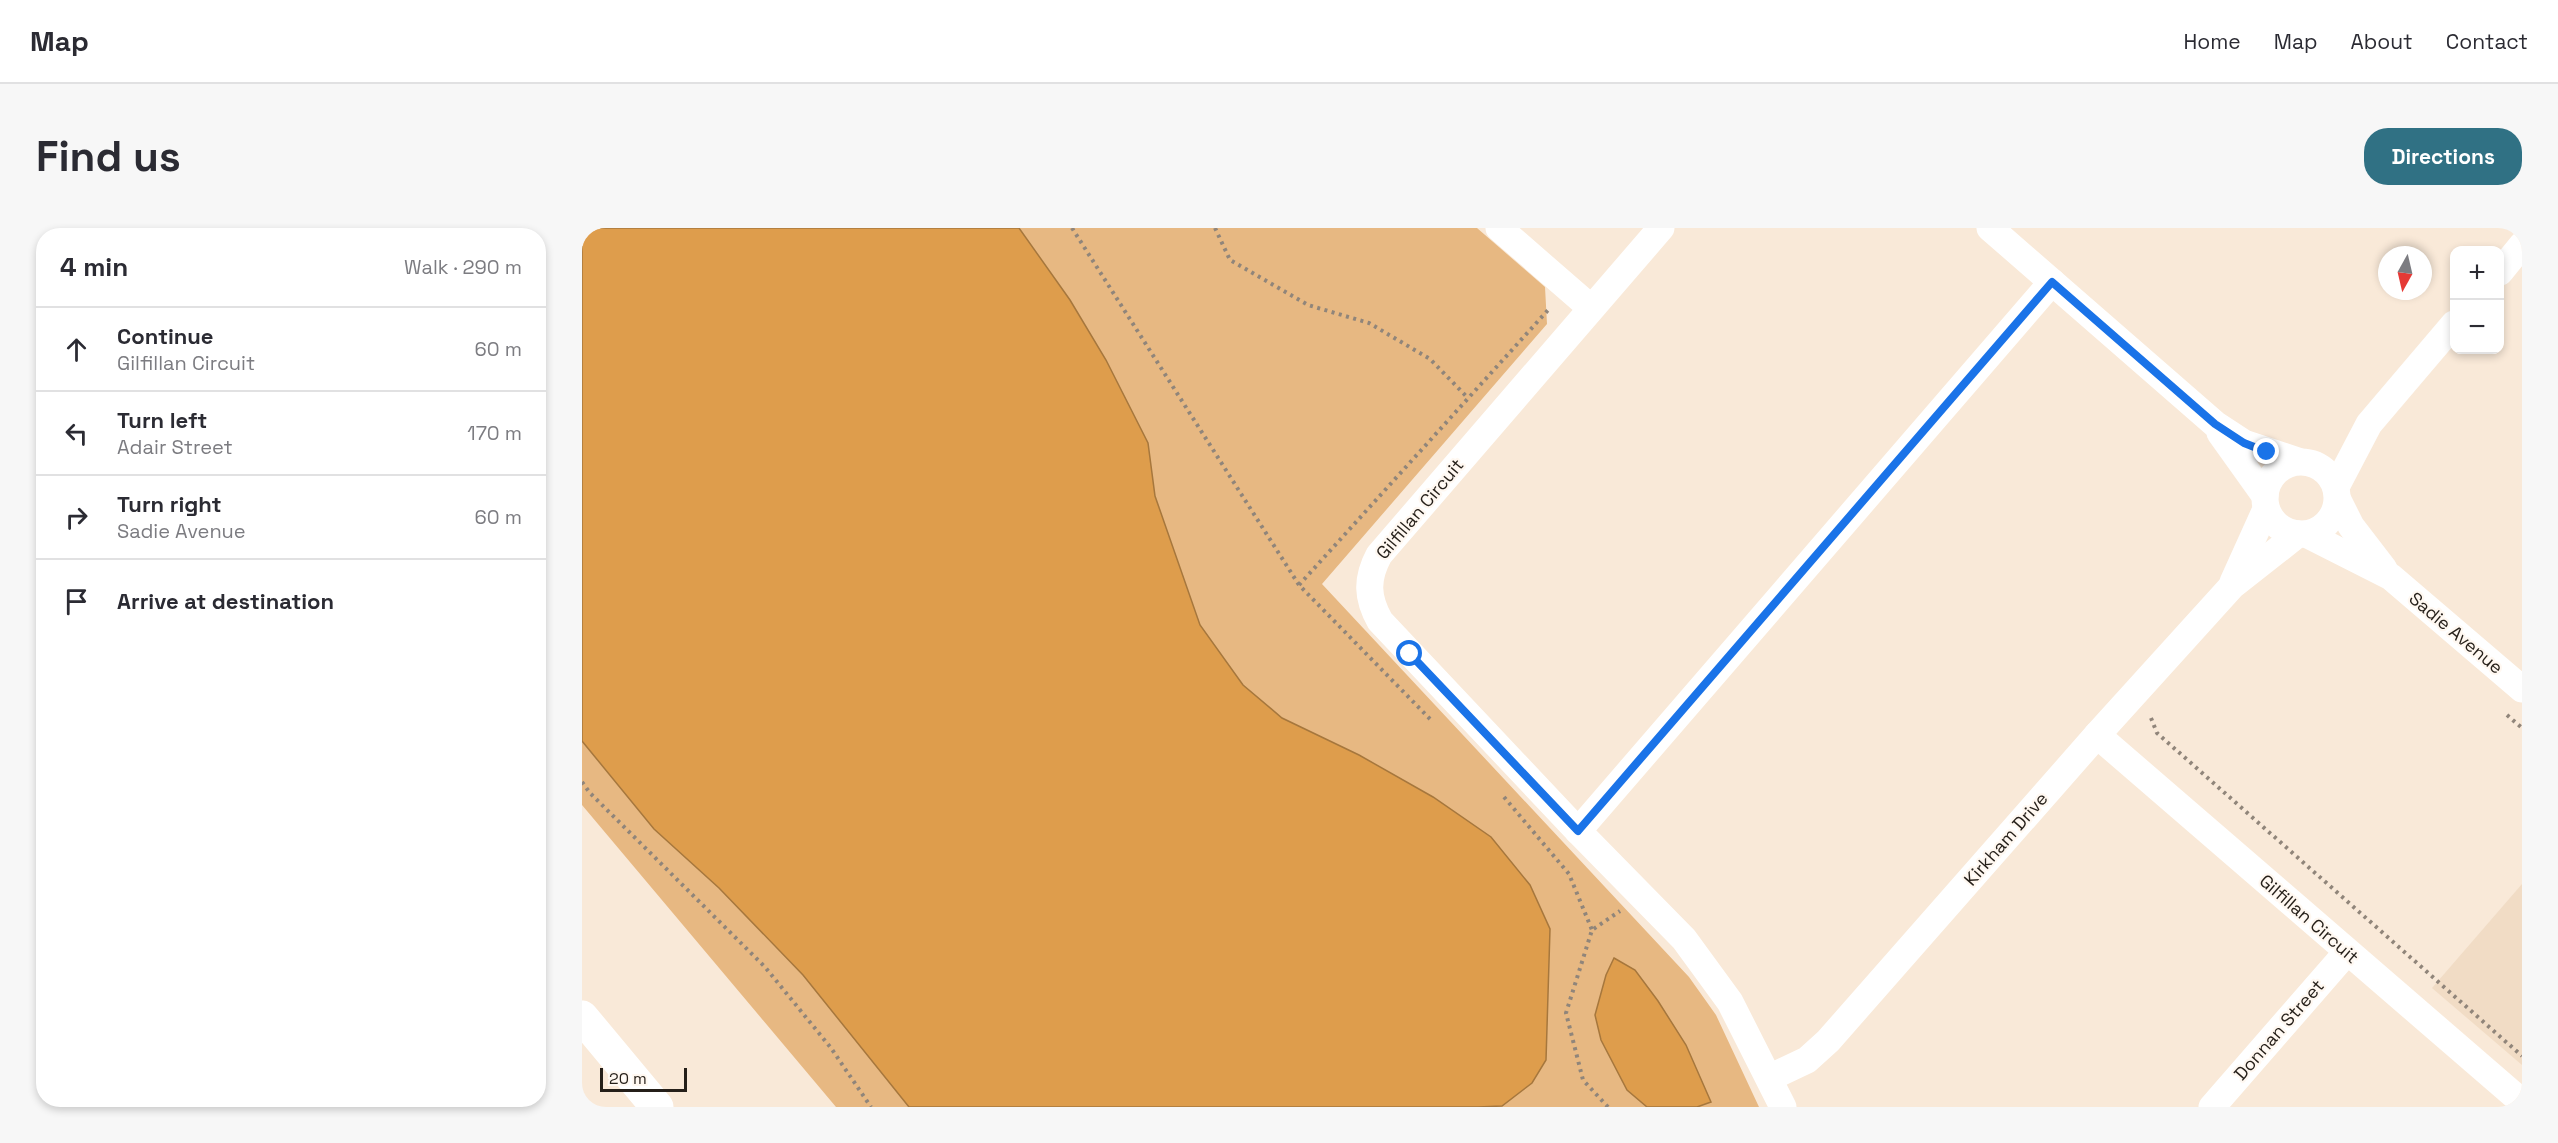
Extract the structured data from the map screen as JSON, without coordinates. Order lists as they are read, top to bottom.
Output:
{
  "streets": {
    "street": [
      "Gilfillan Circuit",
      "Sadie Avenue",
      "Kirkham Drive",
      "Donnan Street"
    ]
  },
  "crossings": [
    ["Gilfillan Circuit", "Kirkham Drive"],
    ["Gilfillan Circuit", "Donnan Street"],
    ["Sadie Avenue", "Kirkham Drive"]
  ],
  "scale_bar": "20 m",
  "north": "bottom",
  "page": {
    "header": "Map",
    "nav": [
      "Home",
      "Map",
      "About",
      "Contact"
    ],
    "buttons": "Directions",
    "title": "Find us",
    "heading": ["4 min", "Walk · 290 m"],
    "map_buttons": ["+", "−"],
    "list": [
      ["Continue", "Gilfillan Circuit", "60 m"],
      ["Turn left", "Adair Street", "170 m"],
      ["Turn right", "Sadie Avenue", "60 m"],
      "Arrive at destination"
    ],
    "scale": "20 m"
  }
}
